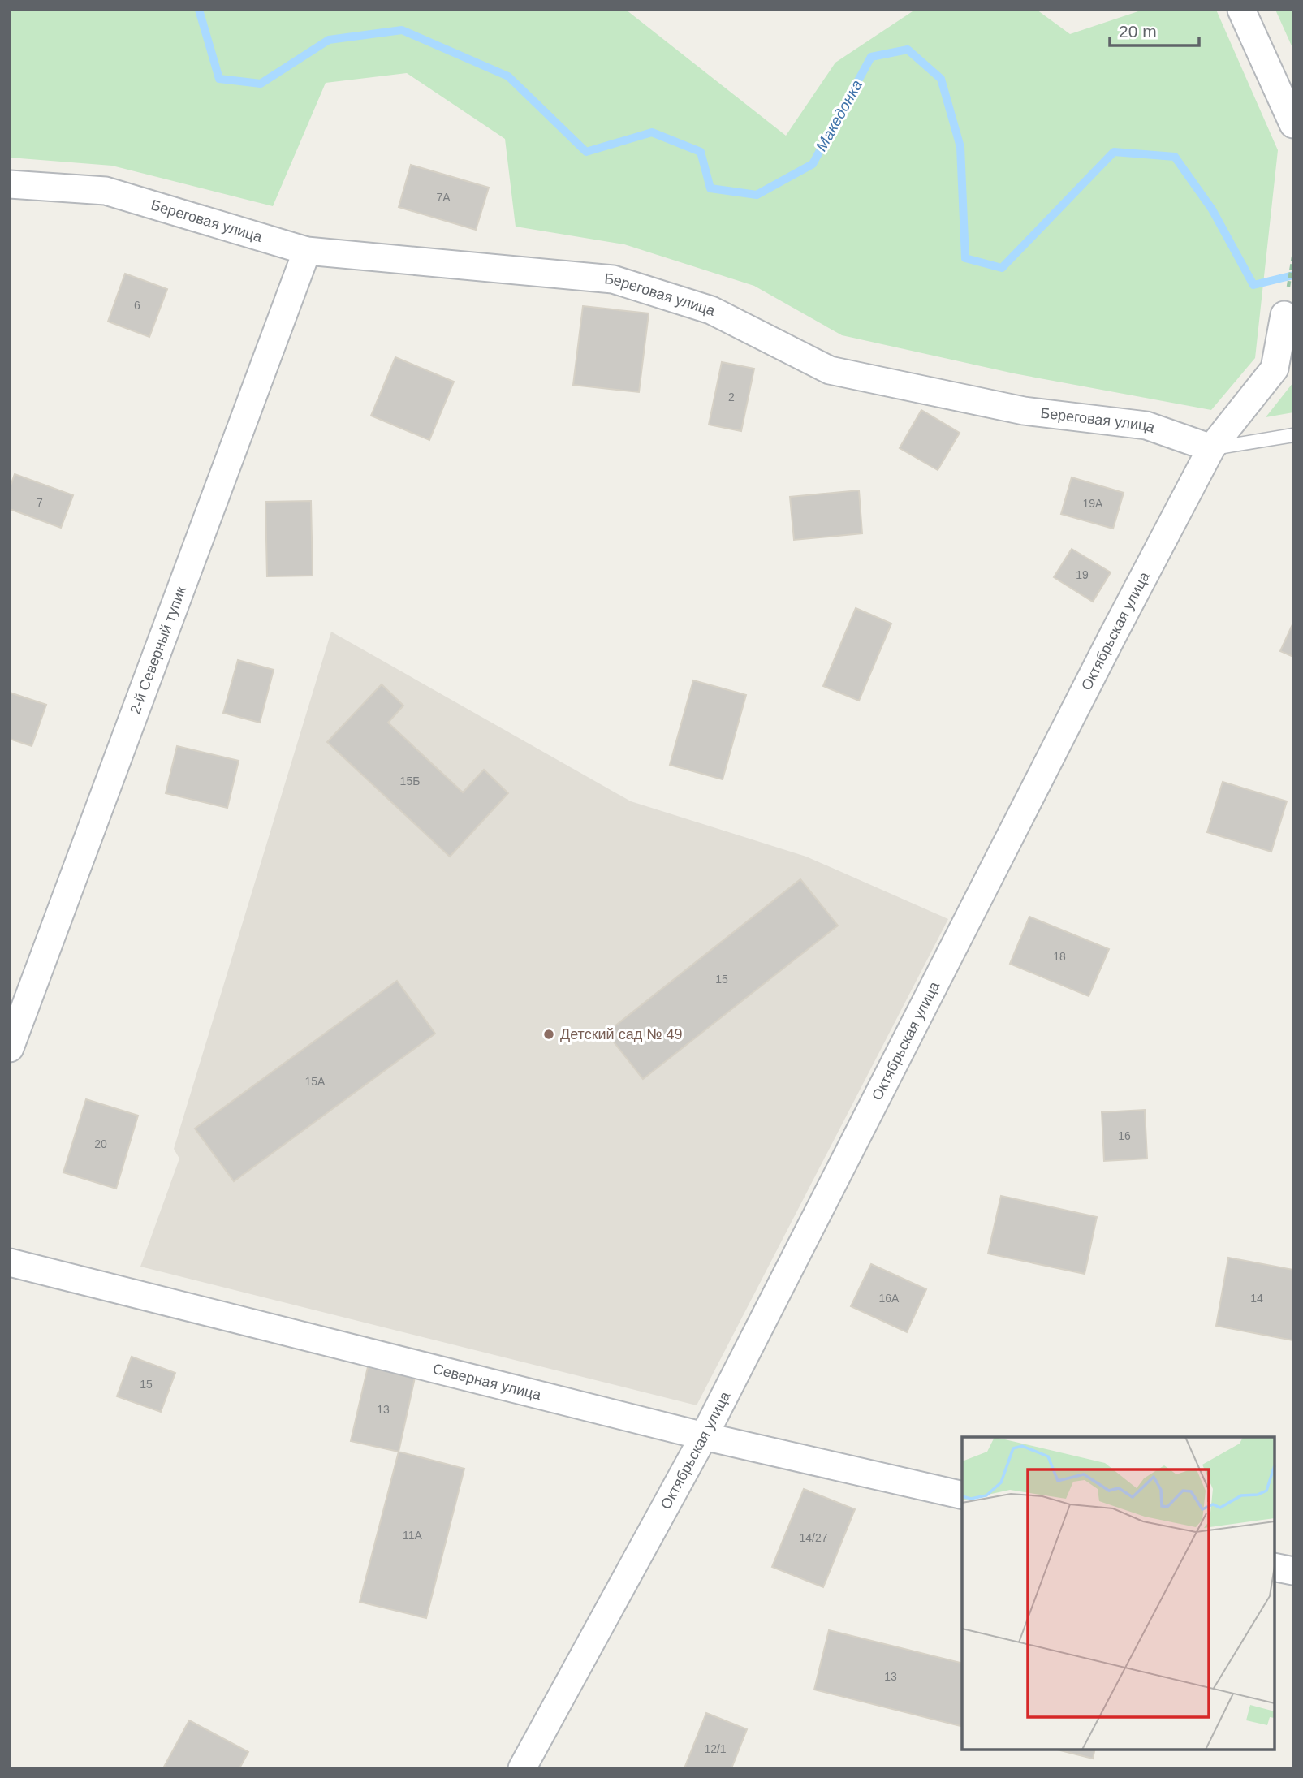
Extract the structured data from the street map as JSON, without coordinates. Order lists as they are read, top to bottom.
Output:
{
  "streets": {
    "street": [
      "Береговая улица",
      "Октябрьская улица",
      "2-й Северный тупик",
      "Северная улица"
    ]
  },
  "crossings": [
    ["Береговая улица", "Октябрьская улица"],
    ["Береговая улица", "2-й Северный тупик"],
    ["Октябрьская улица", "Северная улица"]
  ],
  "water": ["Македонка"],
  "places": ["Детский сад № 49"],
  "house_numbers": [
    "7А",
    "6",
    "2",
    "7",
    "19А",
    "19",
    "15Б",
    "18",
    "15",
    "15А",
    "16",
    "20",
    "16А",
    "14",
    "15",
    "13",
    "11А",
    "14/27",
    "13",
    "12/1"
  ],
  "scale_bar": "20 m"
}
